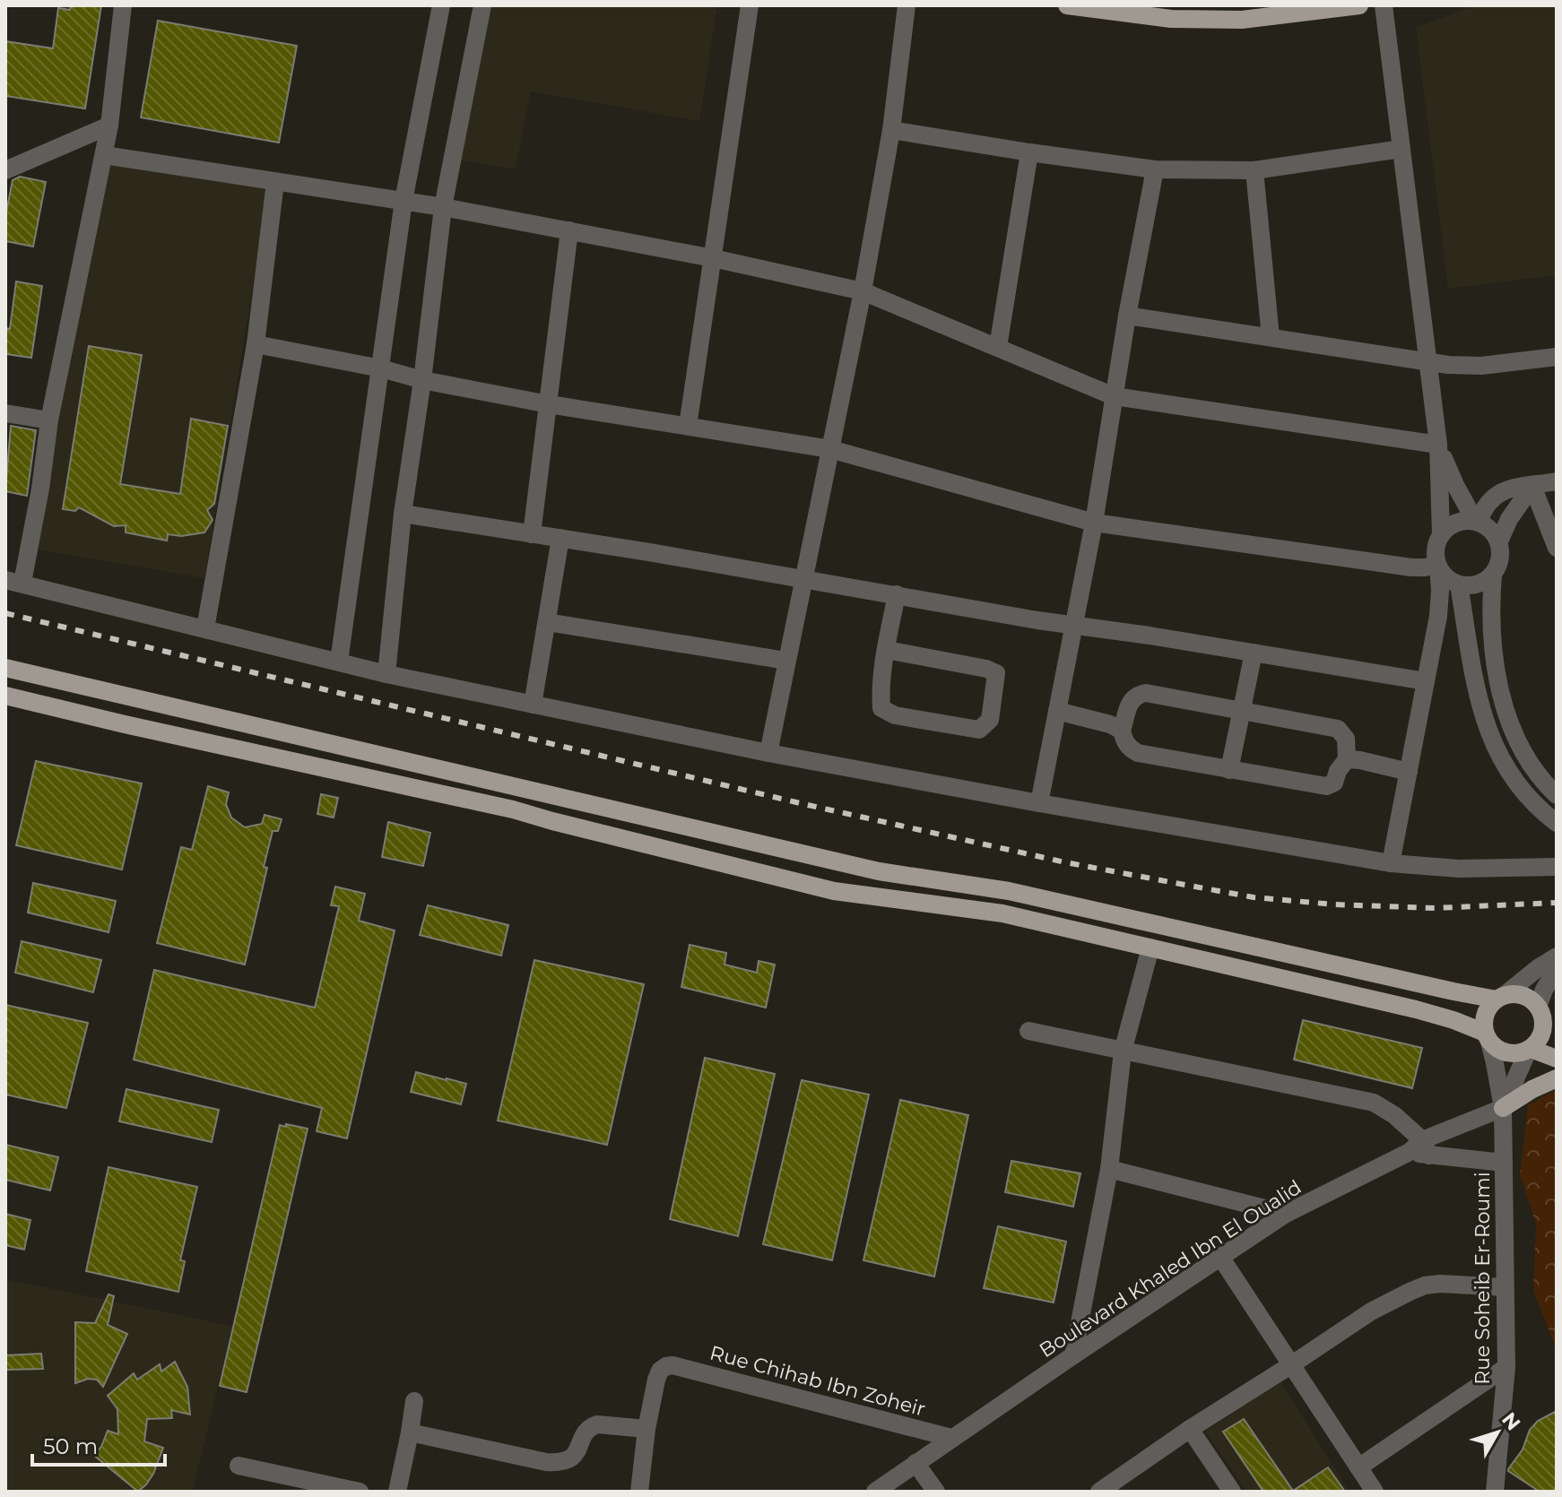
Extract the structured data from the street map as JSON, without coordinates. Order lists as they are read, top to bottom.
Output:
{
  "streets": {
    "street": ["Boulevard Khaled Ibn El Oualid", "Rue Soheib Er-Roumi", "Rue Chihab Ibn Zoheir"]
  },
  "crossings": [
    ["Boulevard Khaled Ibn El Oualid", "Rue Soheib Er-Roumi"],
    ["Boulevard Khaled Ibn El Oualid", "Rue Chihab Ibn Zoheir"]
  ],
  "scale_bar": "50 m",
  "north": "top right"
}
